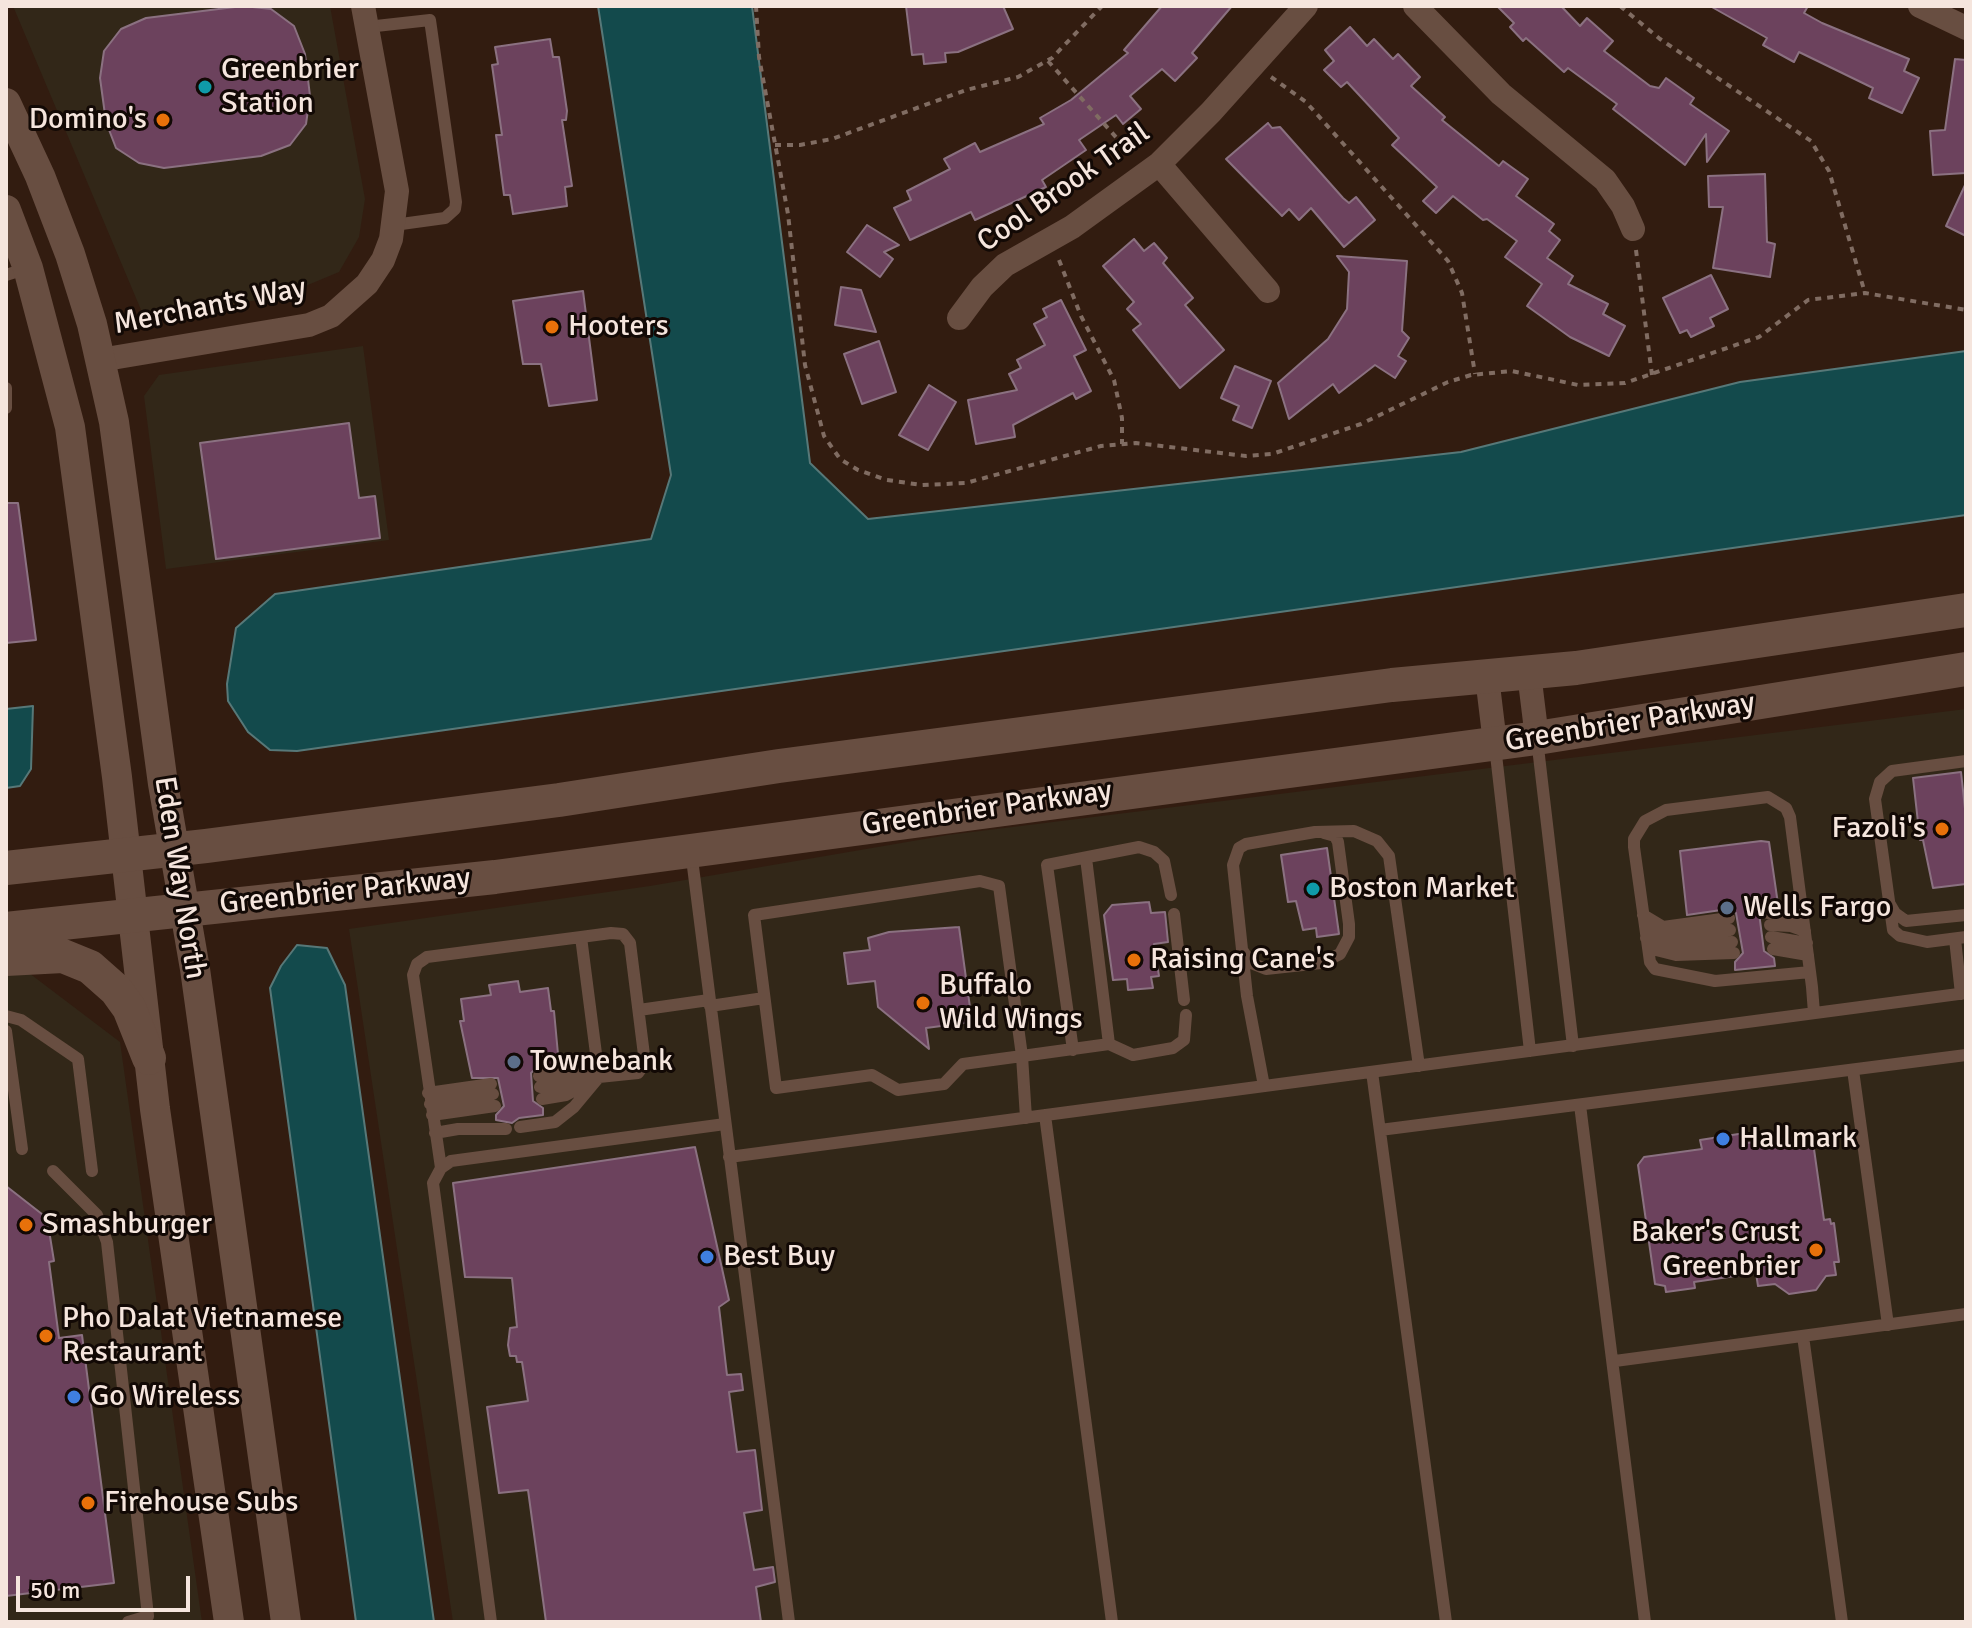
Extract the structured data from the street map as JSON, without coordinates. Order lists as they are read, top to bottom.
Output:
{
  "streets": {
    "main road": ["Greenbrier Parkway"],
    "street": ["Cool Brook Trail", "Merchants Way", "Eden Way North"]
  },
  "crossings": [
    ["Merchants Way", "Eden Way North"],
    ["Greenbrier Parkway", "Eden Way North"]
  ],
  "places": [
    "Greenbrier Station",
    "Domino's",
    "Hooters",
    "Fazoli's",
    "Boston Market",
    "Wells Fargo",
    "Raising Cane's",
    "Buffalo Wild Wings",
    "Townebank",
    "Hallmark",
    "Smashburger",
    "Baker's Crust Greenbrier",
    "Best Buy",
    "Pho Dalat Vietnamese Restaurant",
    "Go Wireless",
    "Firehouse Subs"
  ],
  "scale_bar": "50 m"
}
